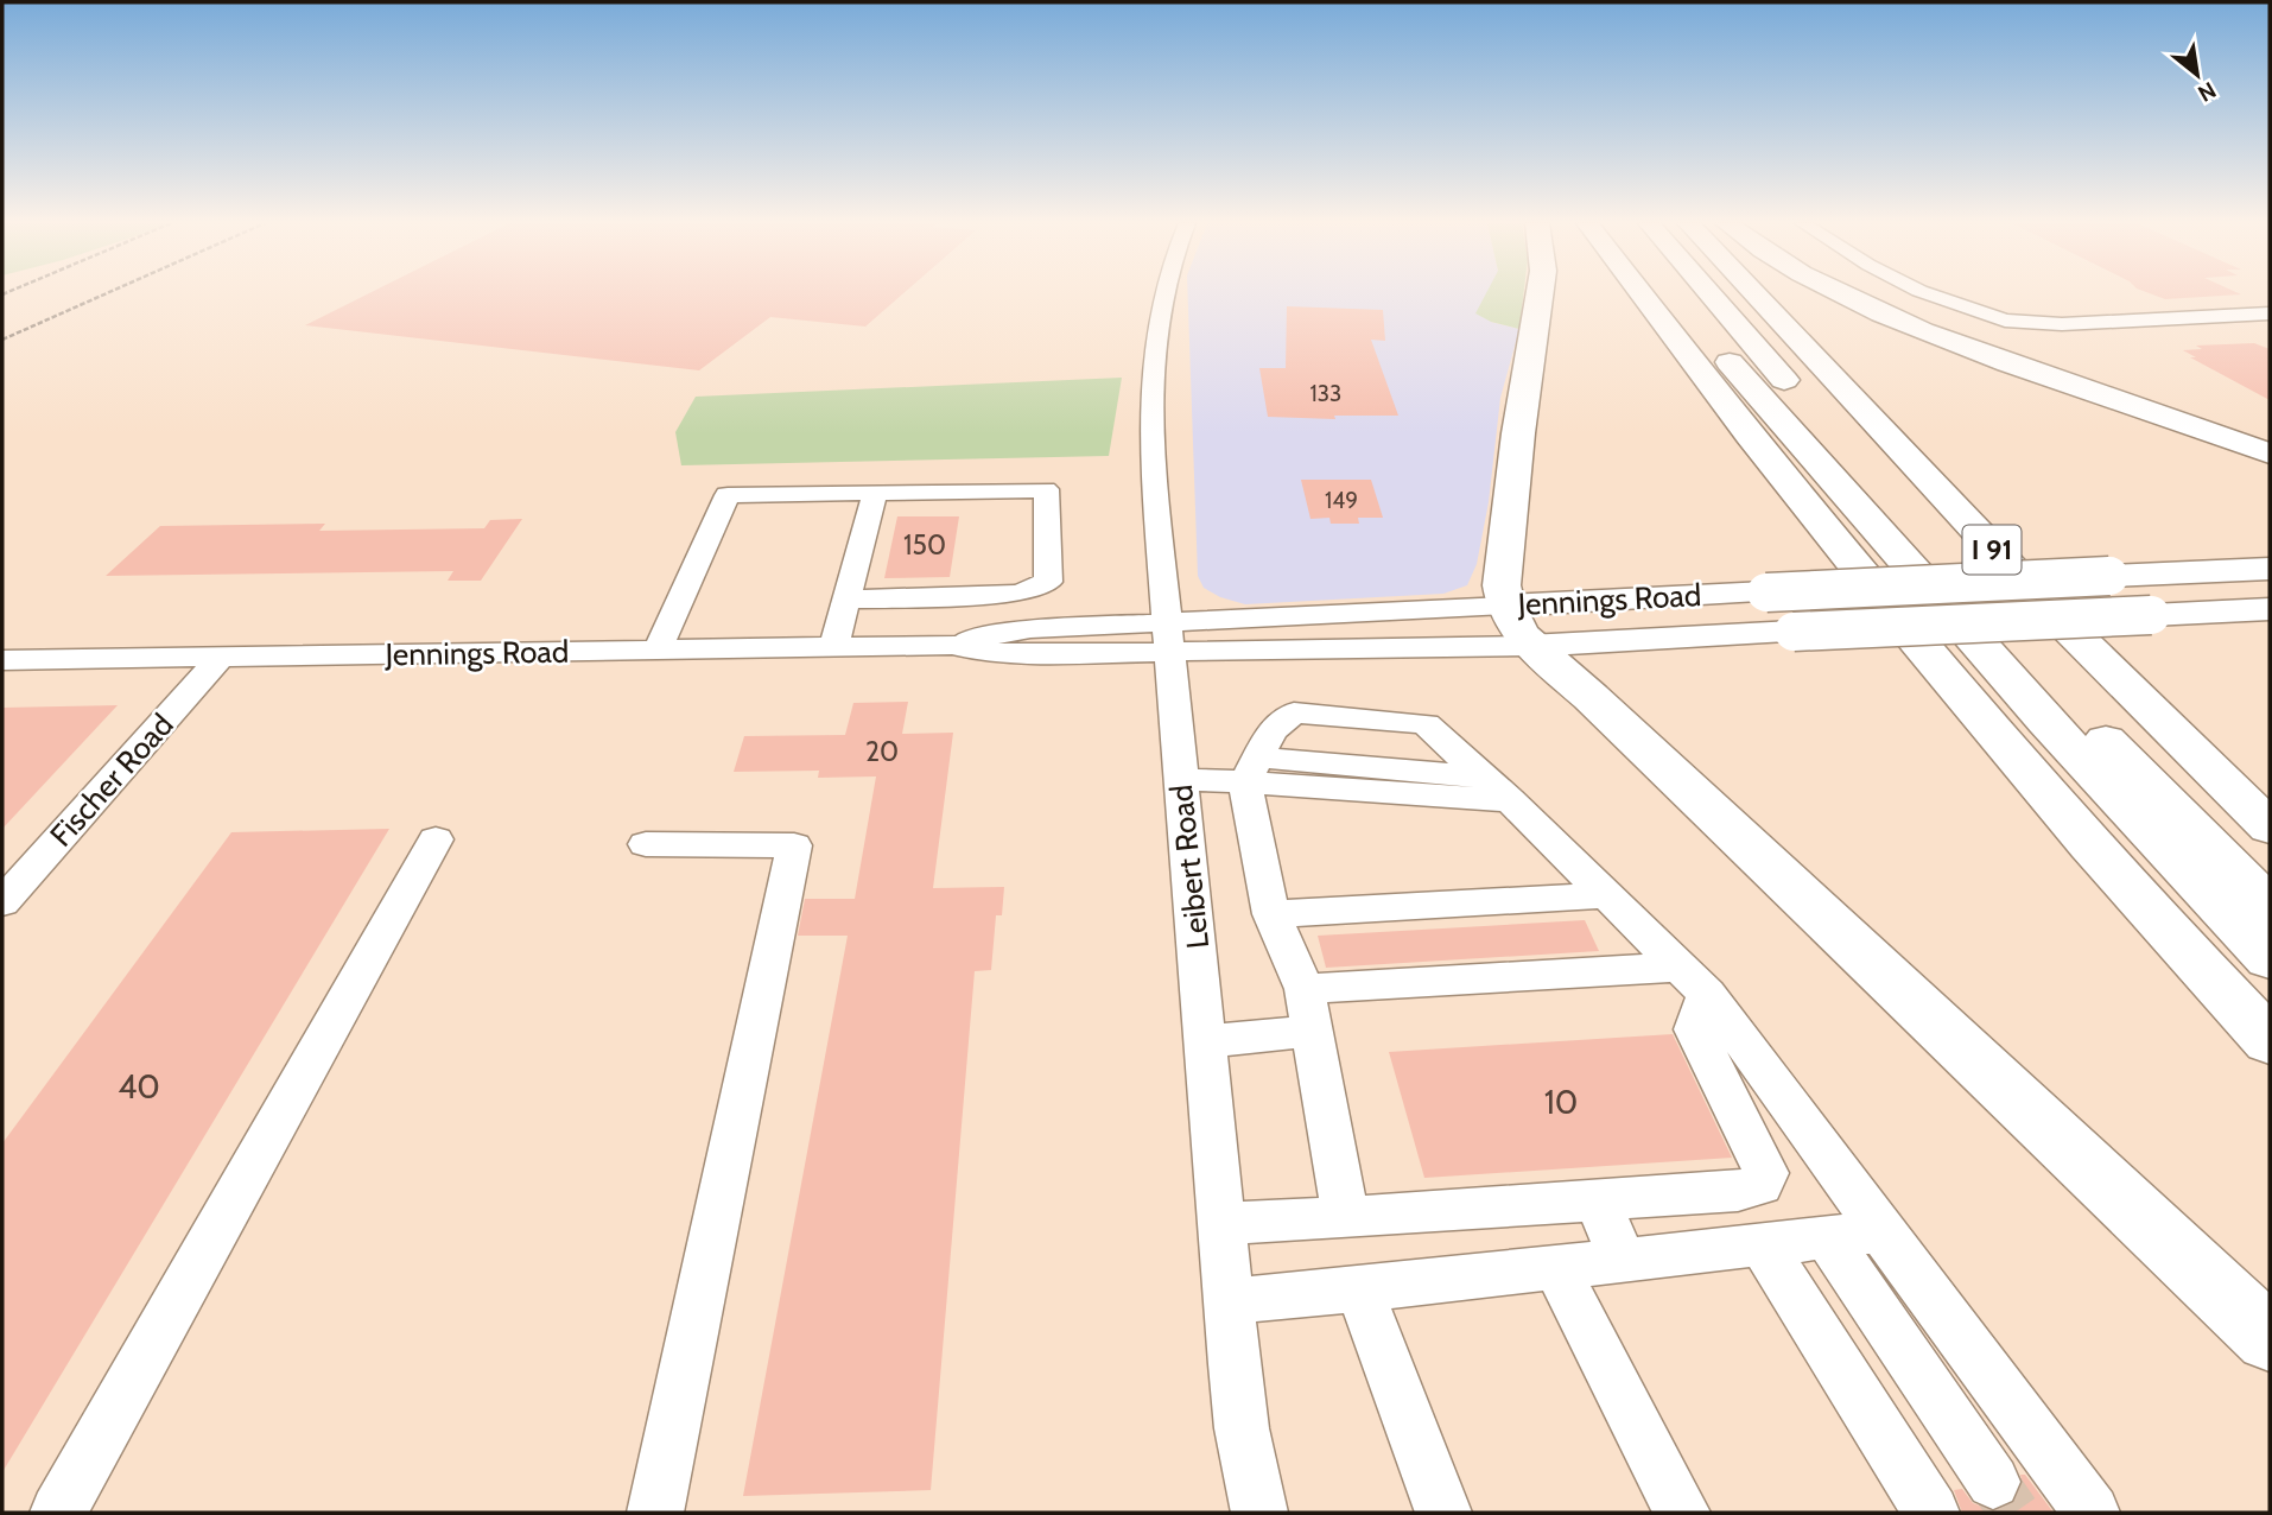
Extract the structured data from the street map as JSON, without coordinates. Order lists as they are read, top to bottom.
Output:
{
  "streets": {
    "highway": ["I 91"],
    "main road": ["Jennings Road"],
    "street": ["Fischer Road", "Leibert Road"]
  },
  "crossings": [
    ["Jennings Road", "Fischer Road"],
    ["Jennings Road", "Leibert Road"]
  ],
  "house_numbers": [
    "133",
    "149",
    "150",
    "20",
    "40",
    "10"
  ],
  "north": "bottom right"
}
